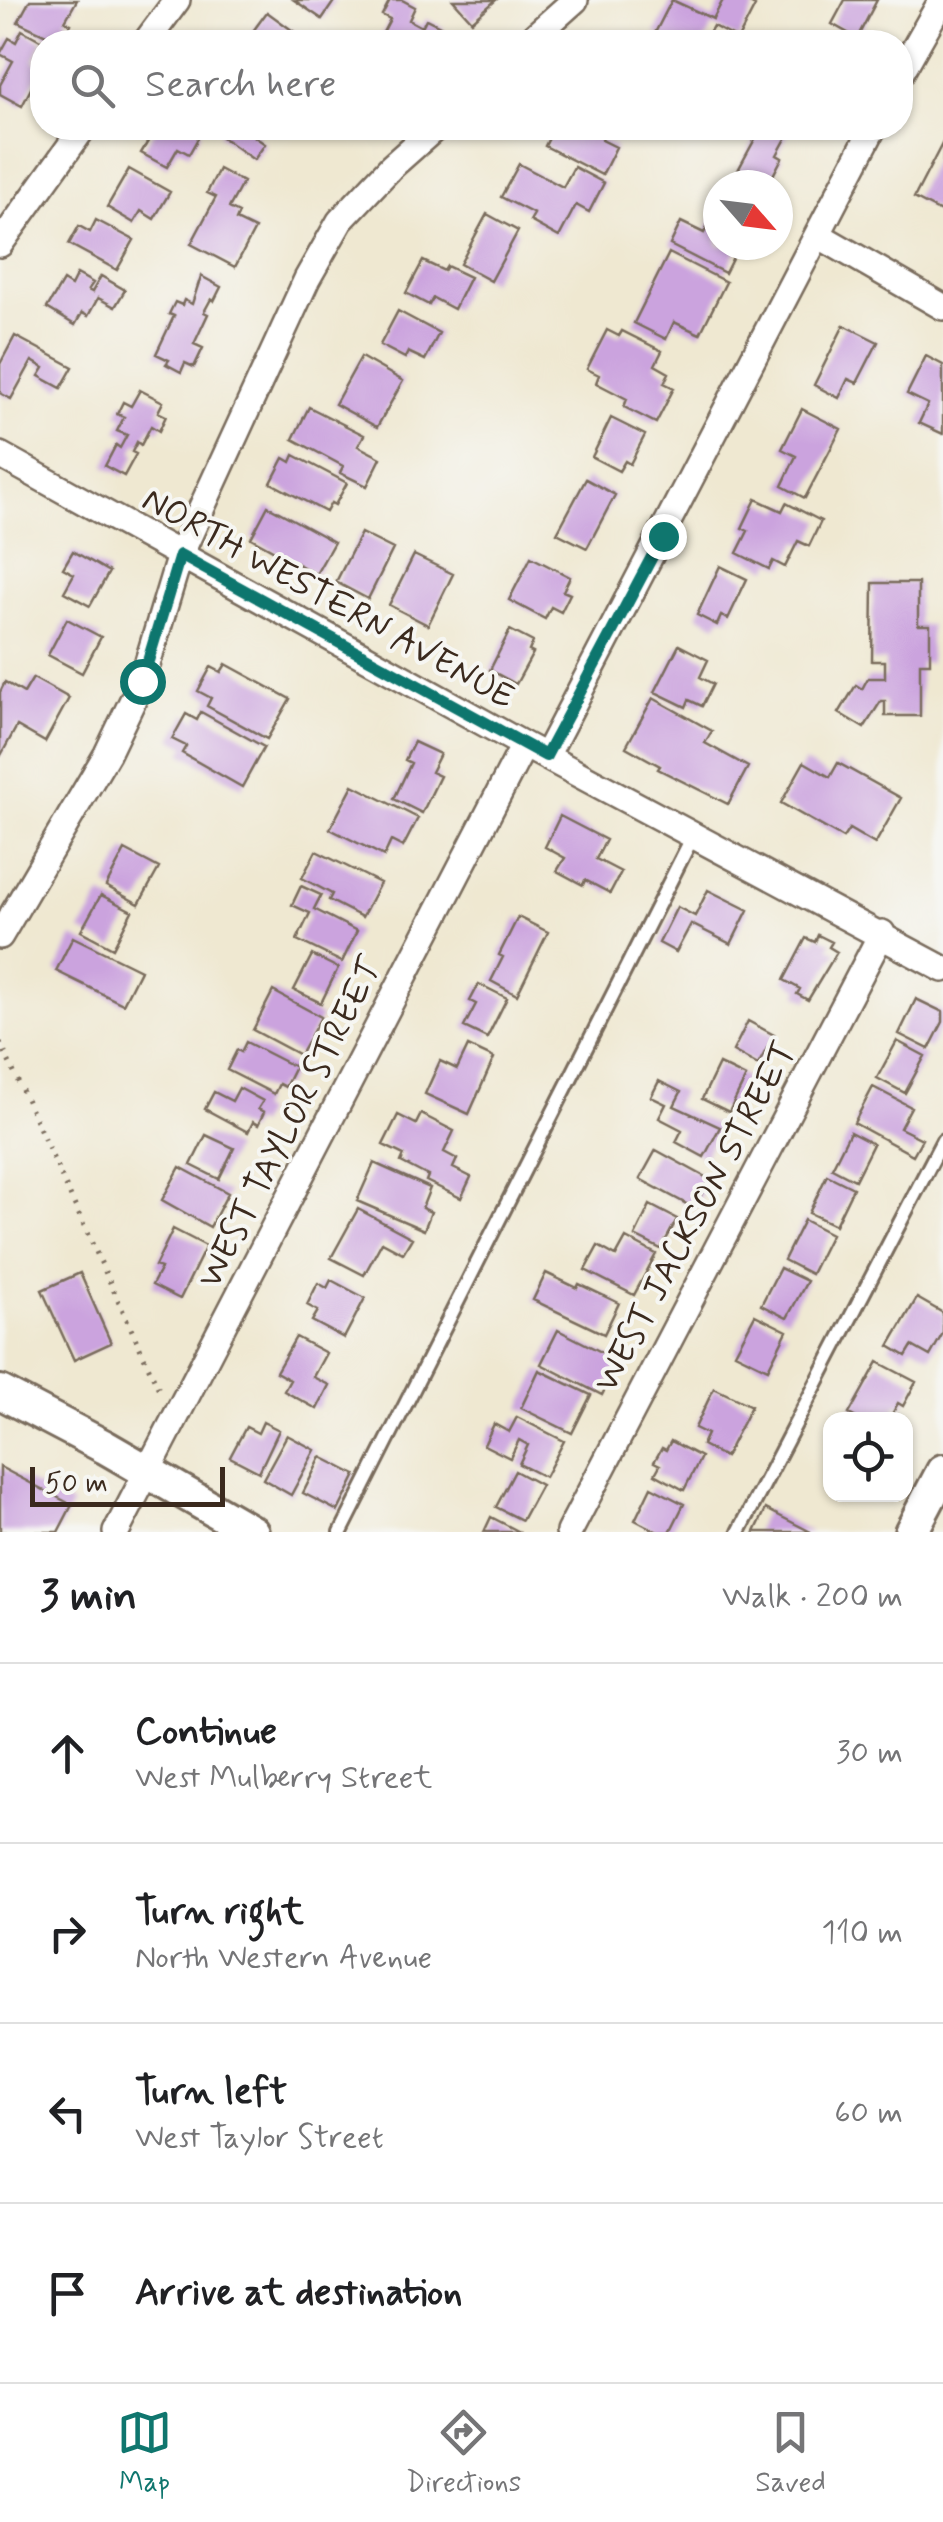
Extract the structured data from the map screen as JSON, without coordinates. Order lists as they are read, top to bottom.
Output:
{
  "streets": {
    "street": ["NORTH WESTERN AVENUE", "WEST TAYLOR STREET", "WEST JACKSON STREET"]
  },
  "crossings": [
    ["NORTH WESTERN AVENUE", "WEST TAYLOR STREET"],
    ["NORTH WESTERN AVENUE", "WEST JACKSON STREET"]
  ],
  "scale_bar": "50 m",
  "north": "bottom right",
  "page": {
    "search": "Search here",
    "scale": "50 m",
    "heading": ["3 min", "Walk · 200 m"],
    "list": [
      ["Continue", "West Mulberry Street", "30 m"],
      ["Turn right", "North Western Avenue", "110 m"],
      ["Turn left", "West Taylor Street", "60 m"],
      "Arrive at destination"
    ],
    "nav": ["Map", "Directions", "Saved"]
  }
}
